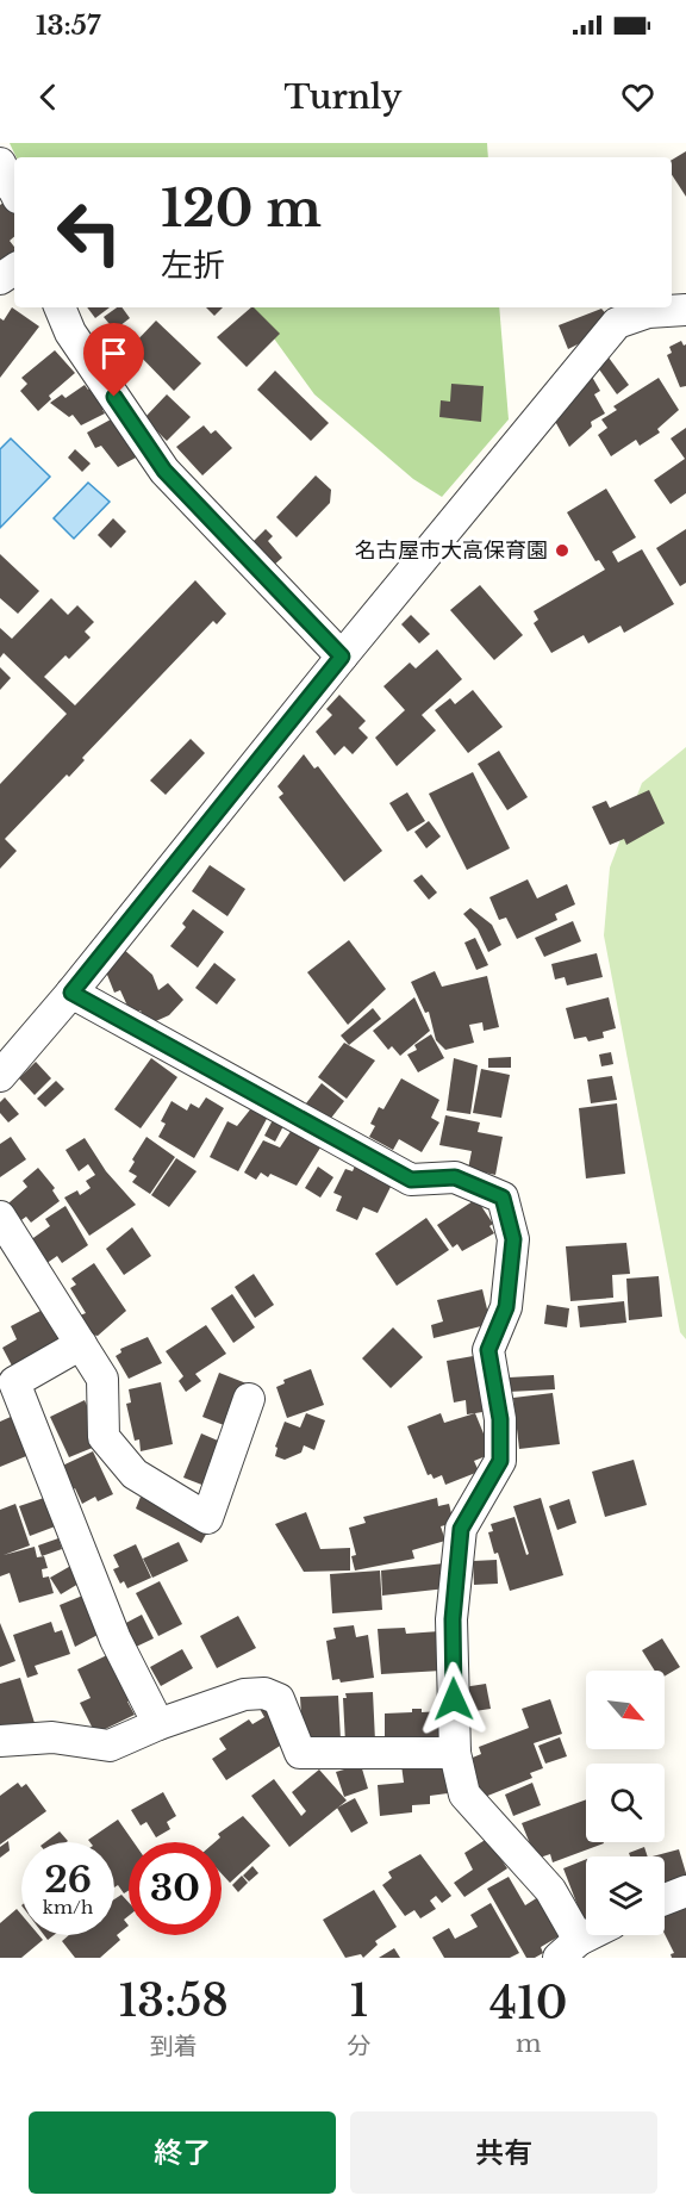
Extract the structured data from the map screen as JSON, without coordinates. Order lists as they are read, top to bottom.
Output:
{
  "places": ["名古屋市大高保育園"],
  "north": "bottom right",
  "page": {
    "status": "13:57",
    "header": "Turnly",
    "turn": ["120 m", "左折"],
    "speed": "26 km/h",
    "limit": "30",
    "eta": [
      "13:58",
      "到着",
      "1",
      "分",
      "410",
      "m"
    ],
    "buttons": ["終了", "共有"]
  }
}
